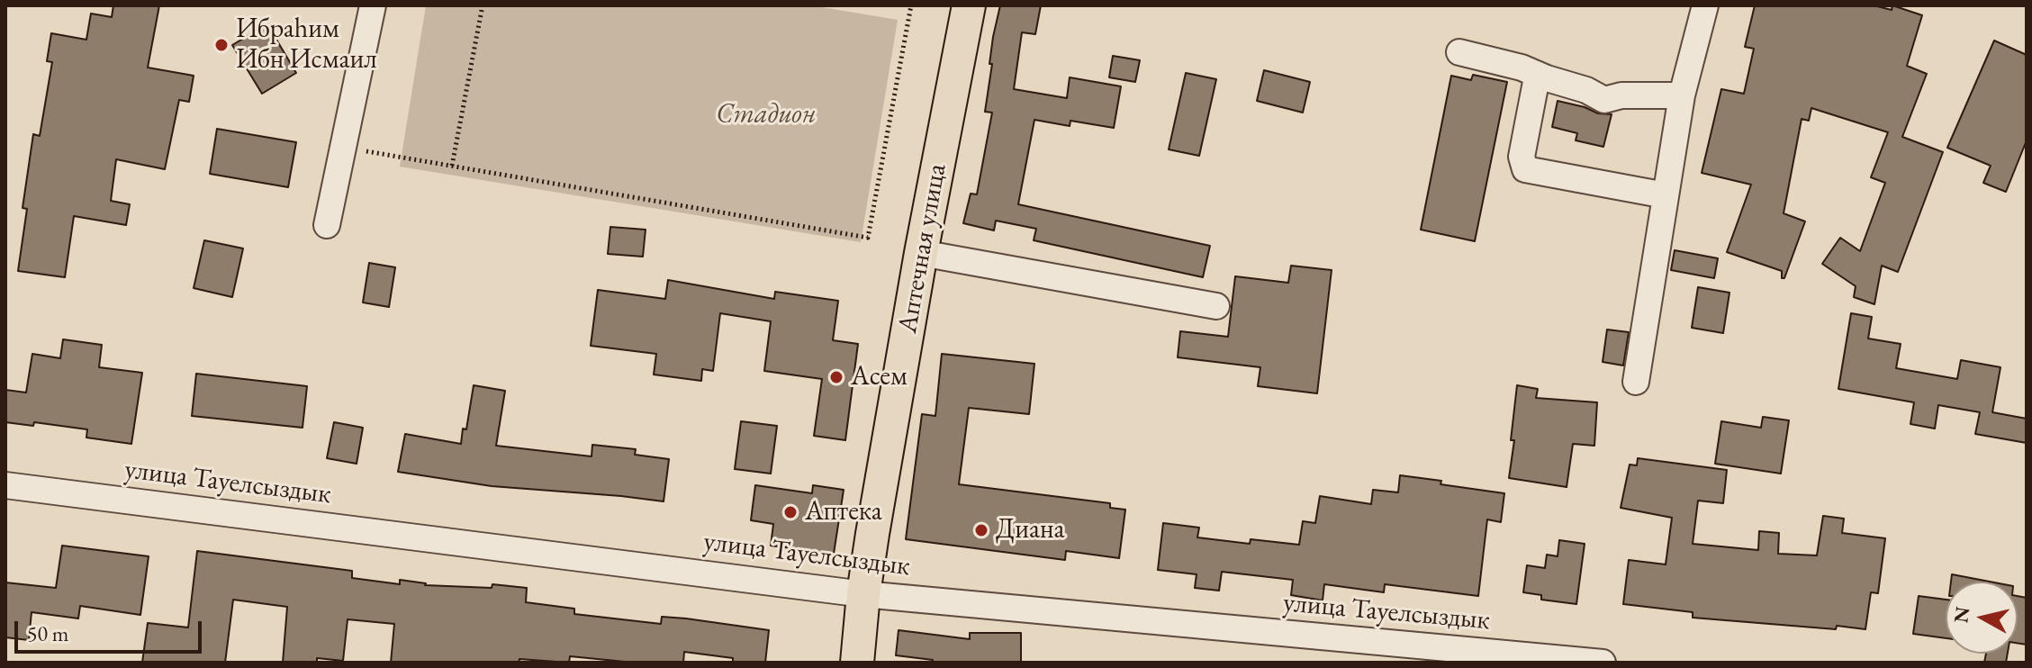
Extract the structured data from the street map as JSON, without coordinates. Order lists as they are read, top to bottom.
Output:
{
  "streets": {
    "main road": ["Аптечная улица"],
    "street": ["улица Тауелсыздык"]
  },
  "crossings": [
    ["Аптечная улица", "улица Тауелсыздык"]
  ],
  "parks": ["Стадион"],
  "places": [
    "Ибраһим Ибн Исмаил",
    "Асем",
    "Аптека",
    "Диана"
  ],
  "scale_bar": "50 m",
  "north": "left"
}
